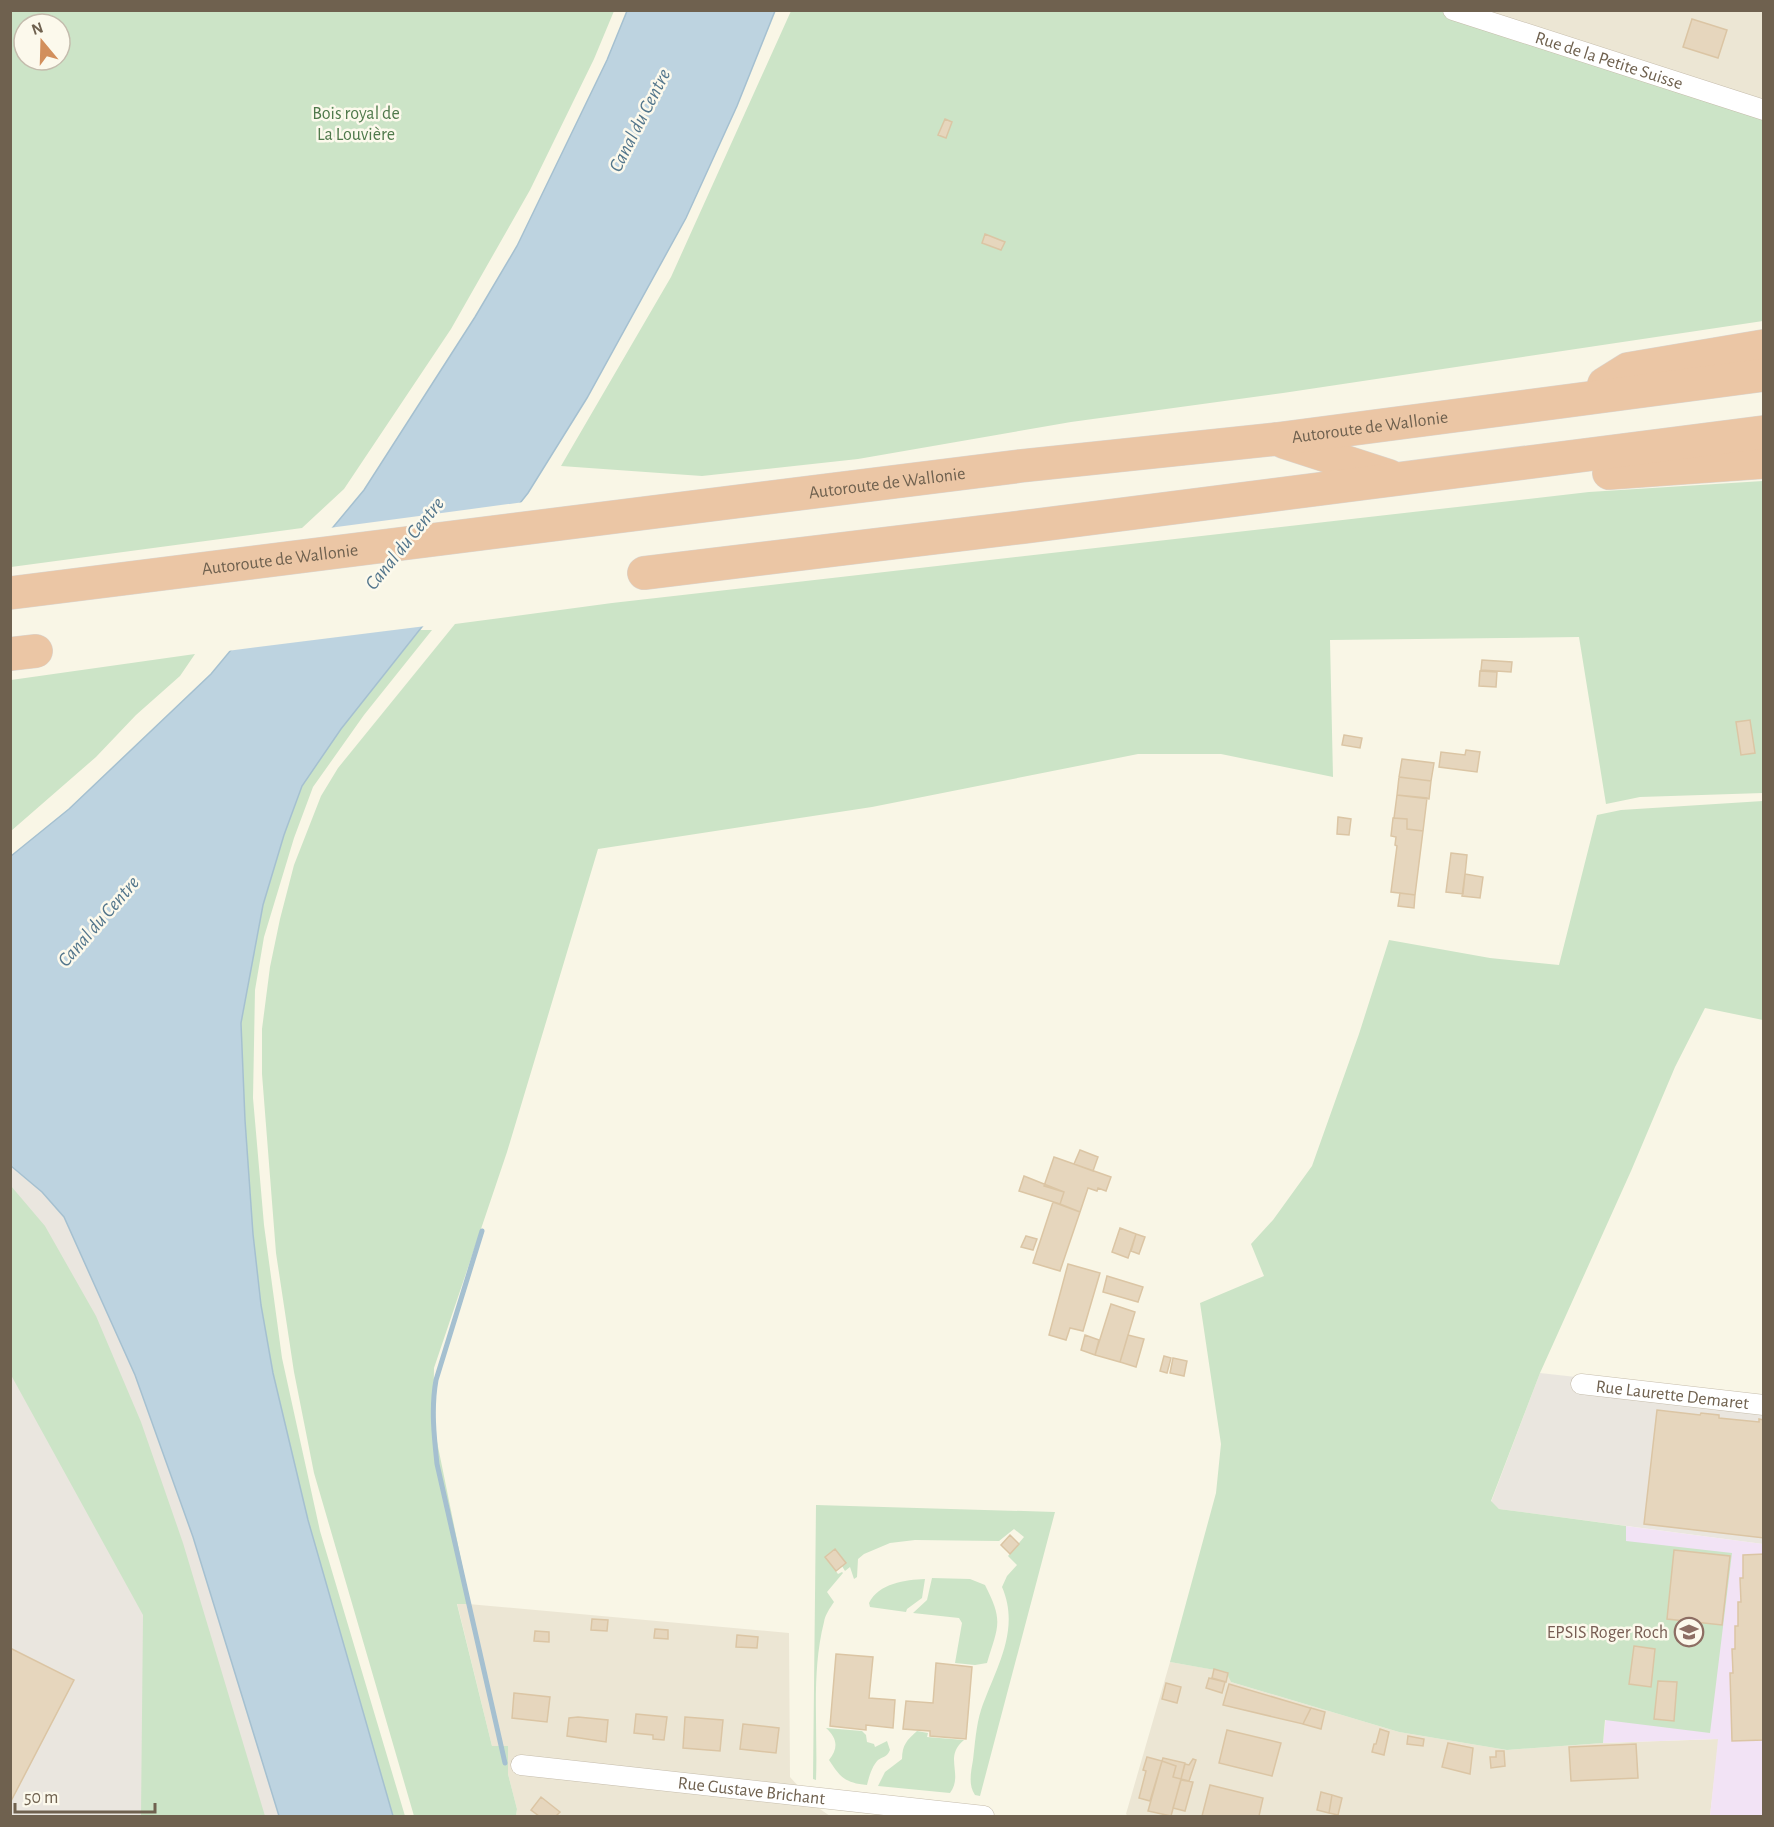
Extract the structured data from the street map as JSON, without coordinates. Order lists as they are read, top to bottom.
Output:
{
  "streets": {
    "highway": ["Autoroute de Wallonie"],
    "street": ["Rue de la Petite Suisse", "Rue Laurette Demaret", "Rue Gustave Brichant"]
  },
  "water": ["Canal du Centre"],
  "parks": ["Bois royal de La Louvière"],
  "places": {
    "school or university": ["EPSIS Roger Roch"]
  },
  "scale_bar": "50 m",
  "north": "top"
}
